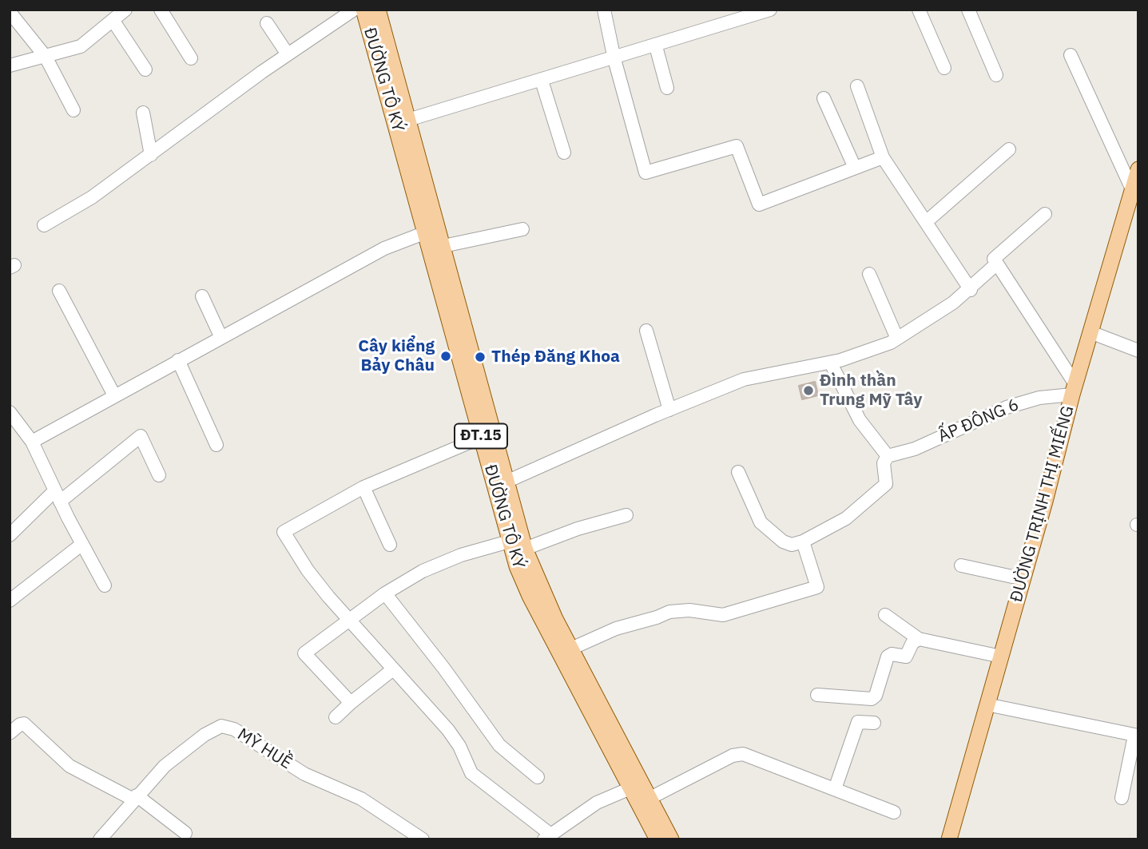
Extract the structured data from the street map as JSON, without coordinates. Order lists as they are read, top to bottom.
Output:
{
  "streets": {
    "main road": ["ĐƯỜNG TÔ KÝ", "ĐT.15", "ĐƯỜNG TRỊNH THỊ MIẾNG"],
    "street": ["ẤP ĐÔNG 6", "MỸ HUỀ"]
  },
  "crossings": [
    ["ẤP ĐÔNG 6", "ĐƯỜNG TRỊNH THỊ MIẾNG"]
  ],
  "places": ["Cây kiểng Bảy Châu", "Thép Đăng Khoa", "Đình thần Trung Mỹ Tây"]
}
